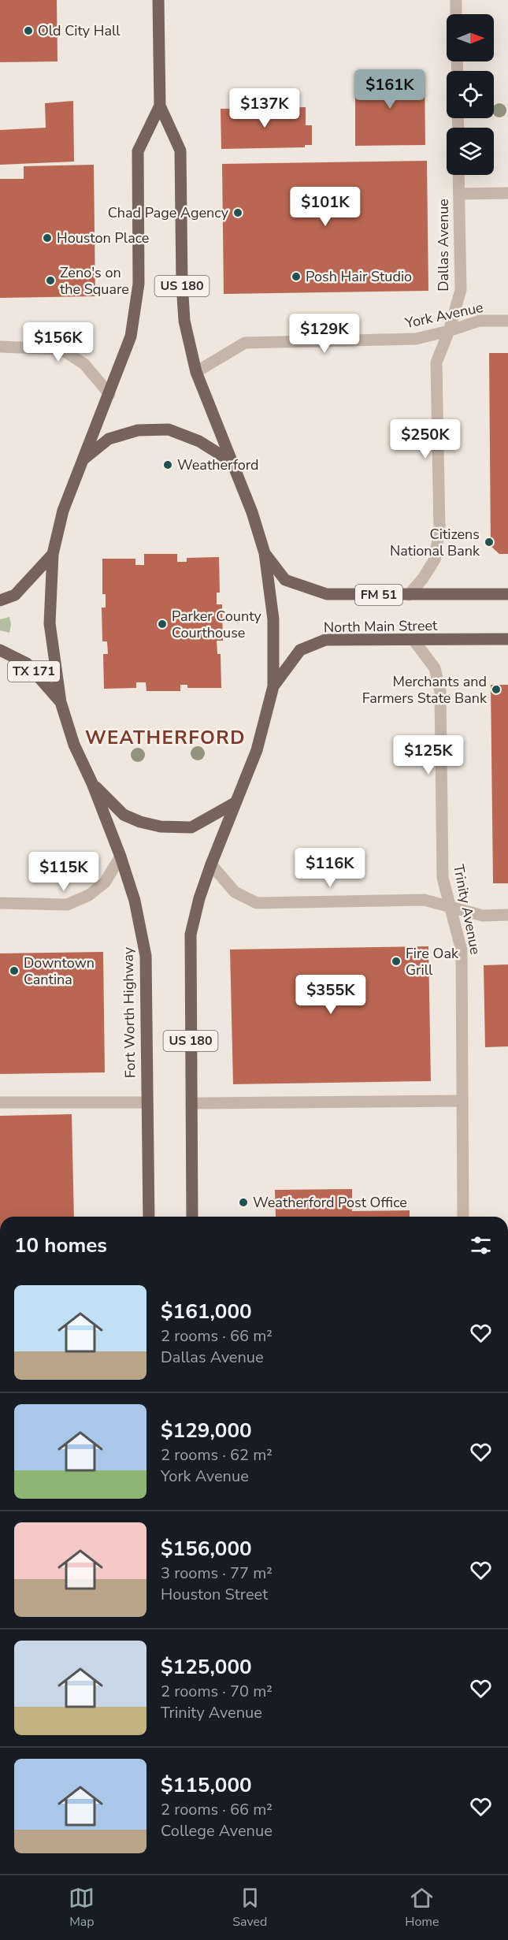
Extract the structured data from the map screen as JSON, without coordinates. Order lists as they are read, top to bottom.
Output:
{
  "streets": {
    "main road": [
      "US 180",
      "FM 51",
      "North Main Street",
      "TX 171",
      "Fort Worth Highway"
    ],
    "street": ["Dallas Avenue", "York Avenue", "Trinity Avenue"]
  },
  "crossings": [
    ["Dallas Avenue", "York Avenue"],
    ["Dallas Avenue", "FM 51"],
    ["US 180", "York Avenue"],
    ["US 180", "FM 51"],
    ["US 180", "North Main Street"],
    ["US 180", "TX 171"],
    ["US 180", "Fort Worth Highway"],
    ["North Main Street", "Trinity Avenue"]
  ],
  "districts": ["WEATHERFORD"],
  "places": [
    "Old City Hall",
    "Chad Page Agency",
    "Houston Place",
    "Posh Hair Studio",
    "Zeno's on the Square",
    "Weatherford",
    "Citizens National Bank",
    "Parker County Courthouse",
    "Merchants and Farmers State Bank",
    "Fire Oak Grill",
    "Downtown Cantina",
    "Weatherford Post Office"
  ],
  "north": "right",
  "page": {
    "price": [
      "$161K",
      "$137K",
      "$101K",
      "$129K",
      "$156K",
      "$250K",
      "$125K",
      "$116K",
      "$115K",
      "$355K"
    ],
    "heading": "10 homes",
    "list": [
      {
        "name": "$161,000",
        "note": "2 rooms · 66 m² · Dallas Avenue"
      },
      {
        "name": "$129,000",
        "note": "2 rooms · 62 m² · York Avenue"
      },
      {
        "name": "$156,000",
        "note": "3 rooms · 77 m² · Houston Street"
      },
      {
        "name": "$125,000",
        "note": "2 rooms · 70 m² · Trinity Avenue"
      },
      {
        "name": "$115,000",
        "note": "2 rooms · 66 m² · College Avenue"
      }
    ],
    "tabs": ["Map", "Saved", "Home"]
  }
}
